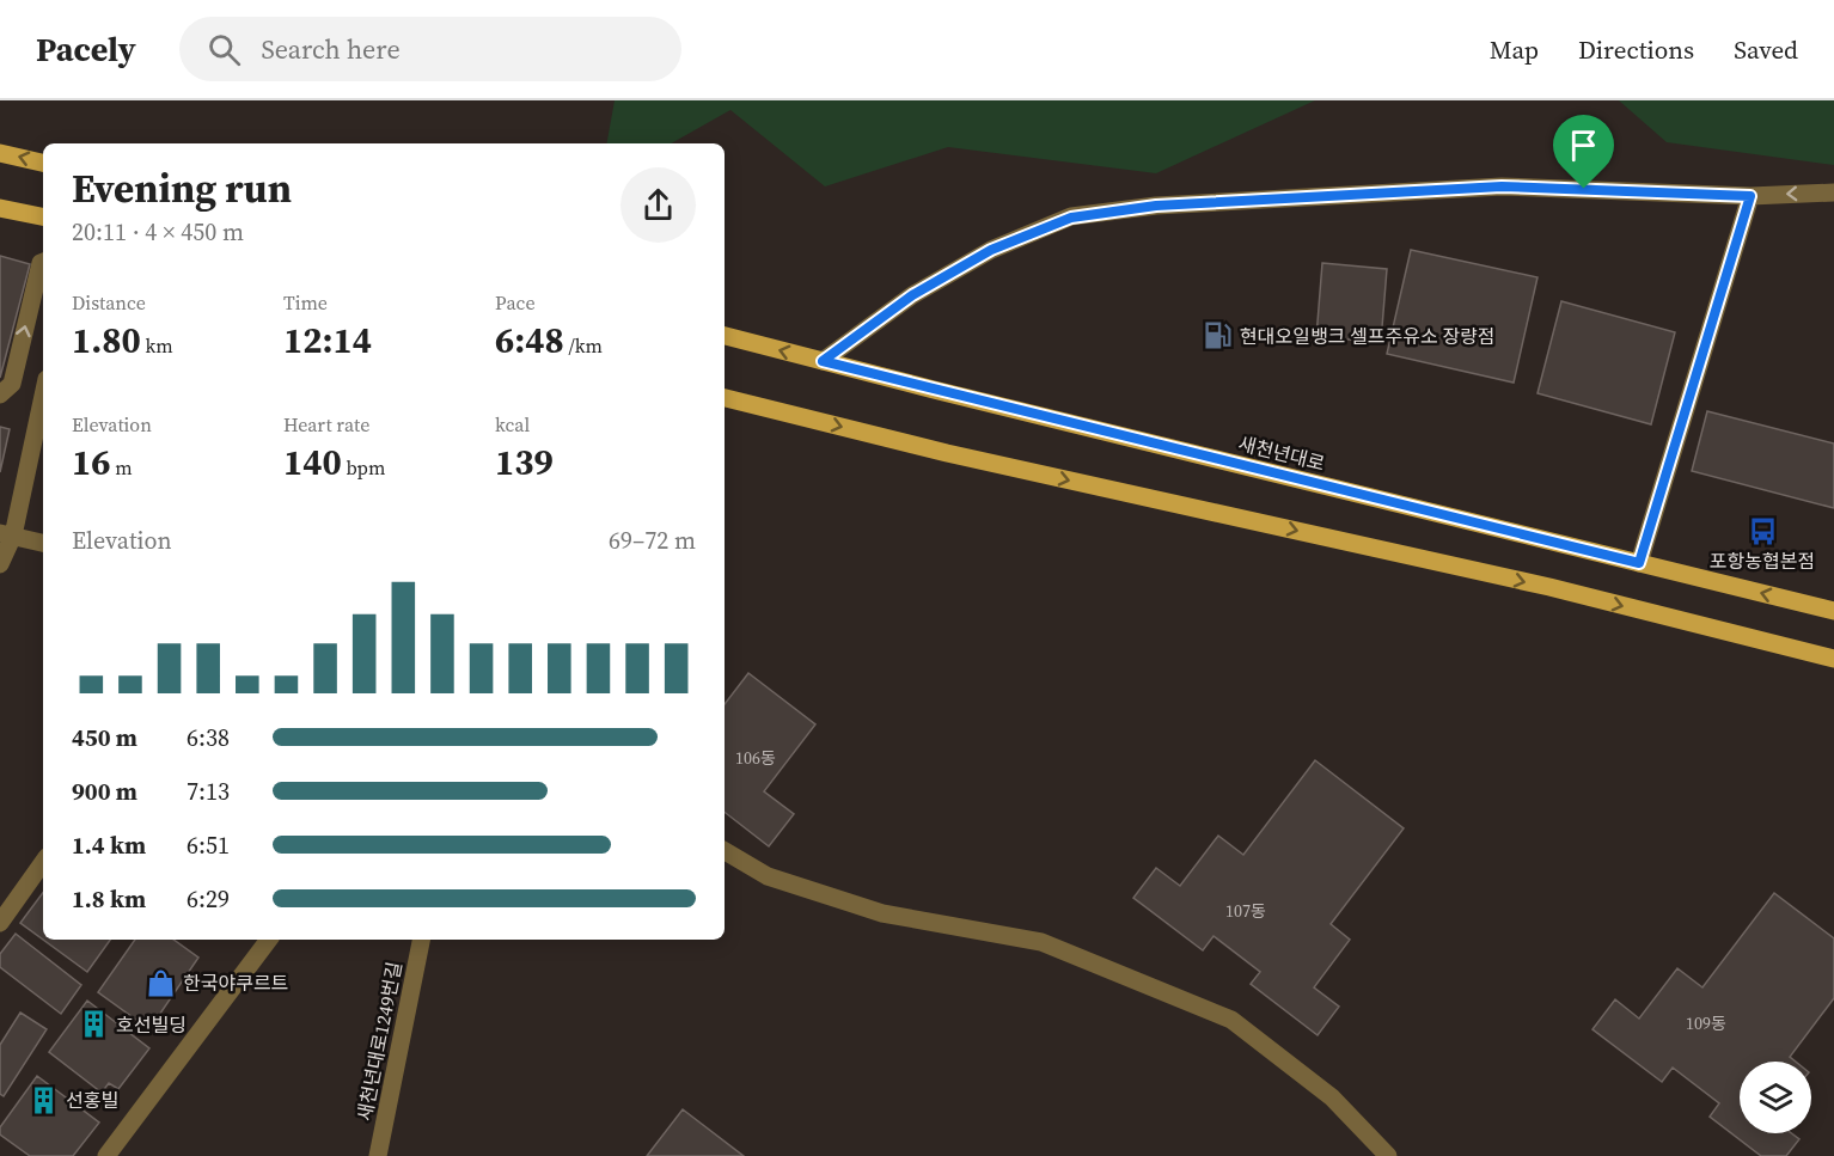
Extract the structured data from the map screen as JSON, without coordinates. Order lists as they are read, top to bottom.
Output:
{
  "streets": {
    "main road": ["새천년대로"],
    "street": ["새천년대로1249번길"]
  },
  "places": {
    "fuel station": ["현대오일뱅크 셀프주유소 장량점"],
    "bus stop": ["포항농협본점"],
    "shop": ["한국야쿠르트"],
    "building": ["호선빌딩", "선홍빌"]
  },
  "house_numbers": ["106동", "107동", "109동"],
  "page": {
    "header": "Pacely",
    "search": "Search here",
    "nav": ["Map", "Directions", "Saved"],
    "heading": ["Evening run", "20:11 · 4 × 450 m"],
    "stats": [
      ["Distance", "1.80 km"],
      ["Time", "12:14"],
      ["Pace", "6:48 /km"],
      ["Elevation", "16 m"],
      ["Heart rate", "140 bpm"],
      ["kcal", "139"]
    ],
    "chart": ["Elevation", "69–72 m"],
    "list": [
      {
        "name": "450 m",
        "note": "6:38"
      },
      {
        "name": "900 m",
        "note": "7:13"
      },
      {
        "name": "1.4 km",
        "note": "6:51"
      },
      {
        "name": "1.8 km",
        "note": "6:29"
      }
    ]
  }
}
